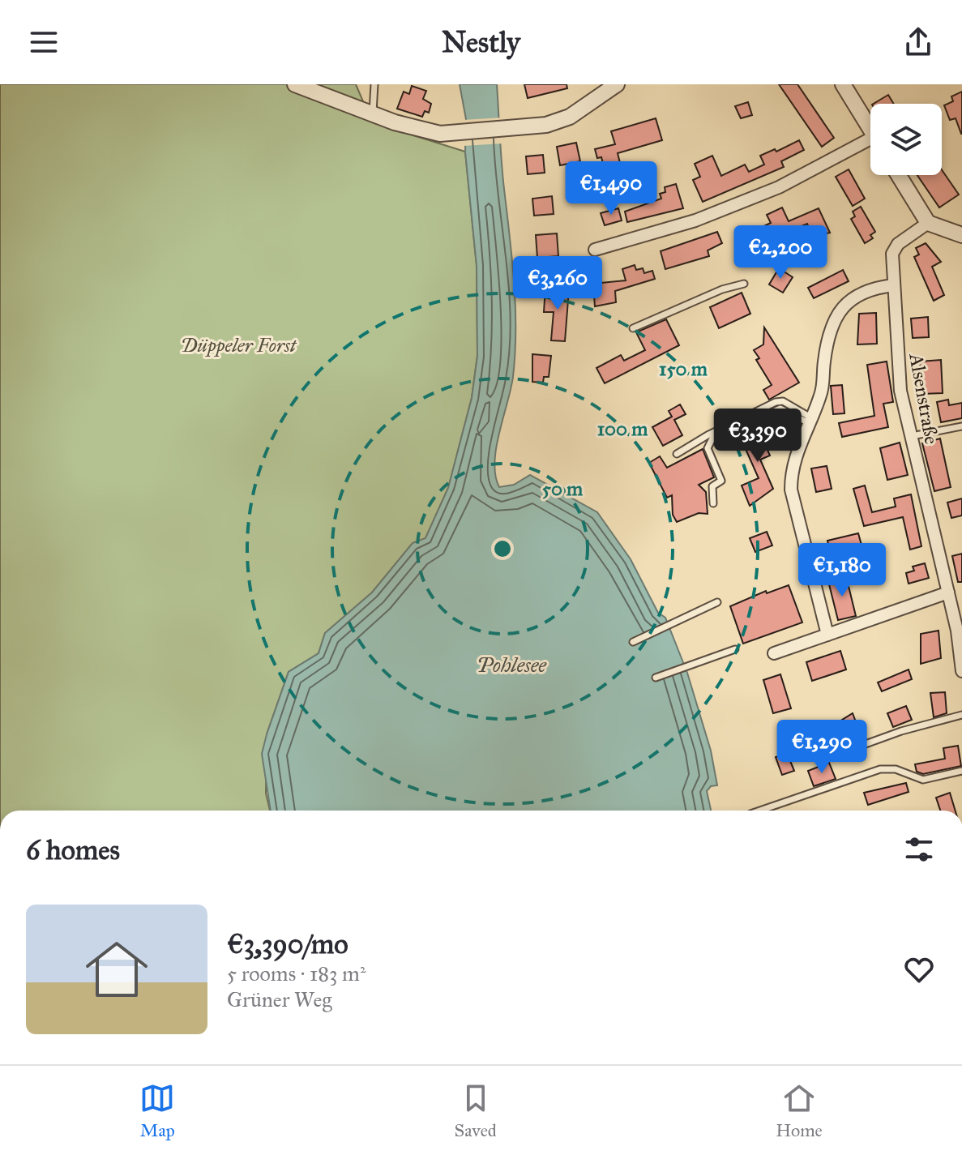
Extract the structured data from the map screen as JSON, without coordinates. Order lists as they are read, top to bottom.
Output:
{
  "streets": {
    "street": ["Alsenstraße"]
  },
  "water": ["Pohlesee"],
  "parks": ["Düppeler Forst"],
  "page": {
    "header": "Nestly",
    "price": [
      "€1,490",
      "€2,200",
      "€3,260",
      "€3,390",
      "€1,180",
      "€1,290"
    ],
    "heading": "6 homes",
    "list": [
      {
        "name": "€3,390/mo",
        "note": "5 rooms · 183 m² · Grüner Weg"
      }
    ],
    "tabs": ["Map", "Saved", "Home"]
  },
  "rings": ["150 m", "100 m", "50 m"]
}
